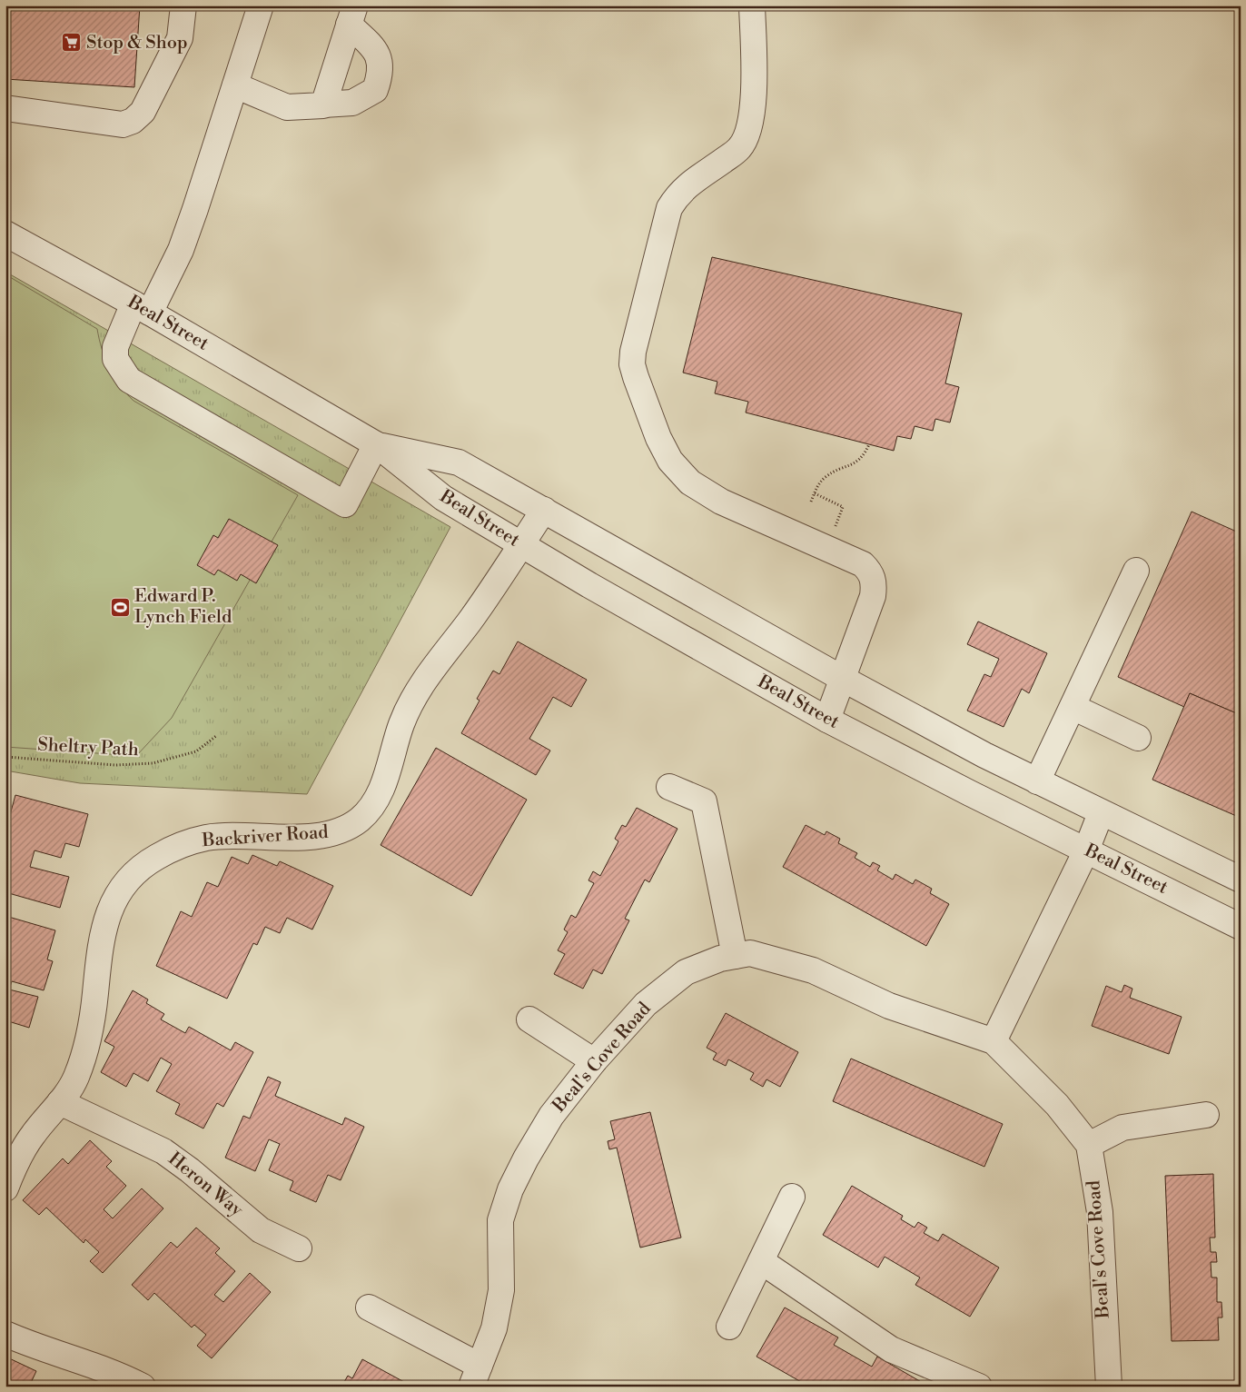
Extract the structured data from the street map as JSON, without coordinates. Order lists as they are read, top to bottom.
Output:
{
  "streets": {
    "street": [
      "Beal Street",
      "Backriver Road",
      "Beal's Cove Road",
      "Heron Way"
    ],
    "path": ["Sheltry Path"]
  },
  "crossings": [
    ["Beal Street", "Backriver Road"],
    ["Backriver Road", "Heron Way"]
  ],
  "places": {
    "supermarket": ["Stop & Shop"],
    "sports": ["Edward P. Lynch Field"]
  }
}
